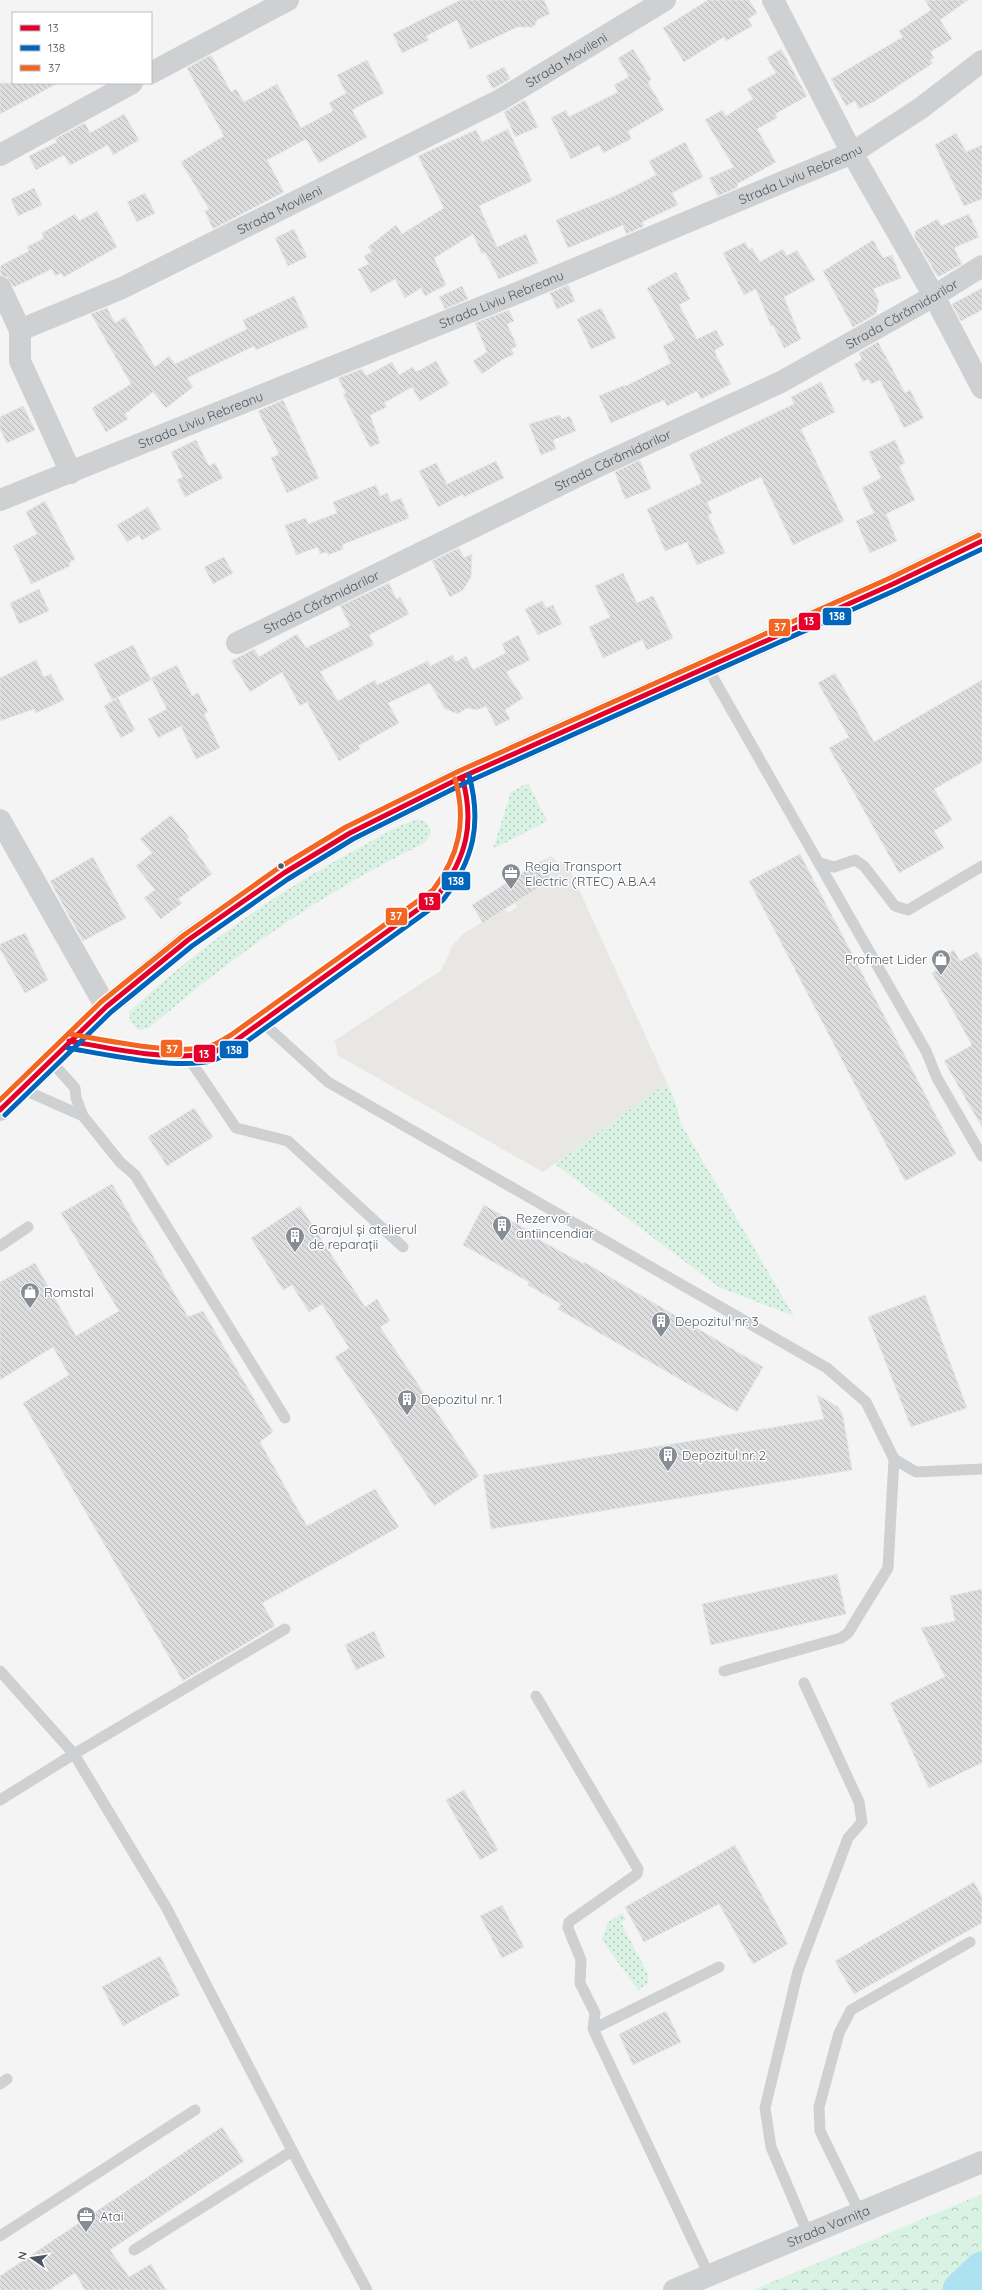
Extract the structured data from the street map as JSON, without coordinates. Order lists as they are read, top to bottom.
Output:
{
  "streets": {
    "street": [
      "Strada Movileni",
      "Strada Liviu Rebreanu",
      "Strada Cărămidarilor",
      "Strada Varnița"
    ]
  },
  "places": {
    "office": ["Regia Transport Electric (RTEC) A.B.A.4", "Atai"],
    "shop": ["Profmet Lider", "Romstal"],
    "building": [
      "Rezervor antiincendiar",
      "Garajul și atelierul de reparații",
      "Depozitul nr. 3",
      "Depozitul nr. 1",
      "Depozitul nr. 2"
    ]
  },
  "lines": ["transit line 37", "transit line 13", "transit line 138"],
  "legend": ["13", "138", "37"],
  "north": "left"
}
